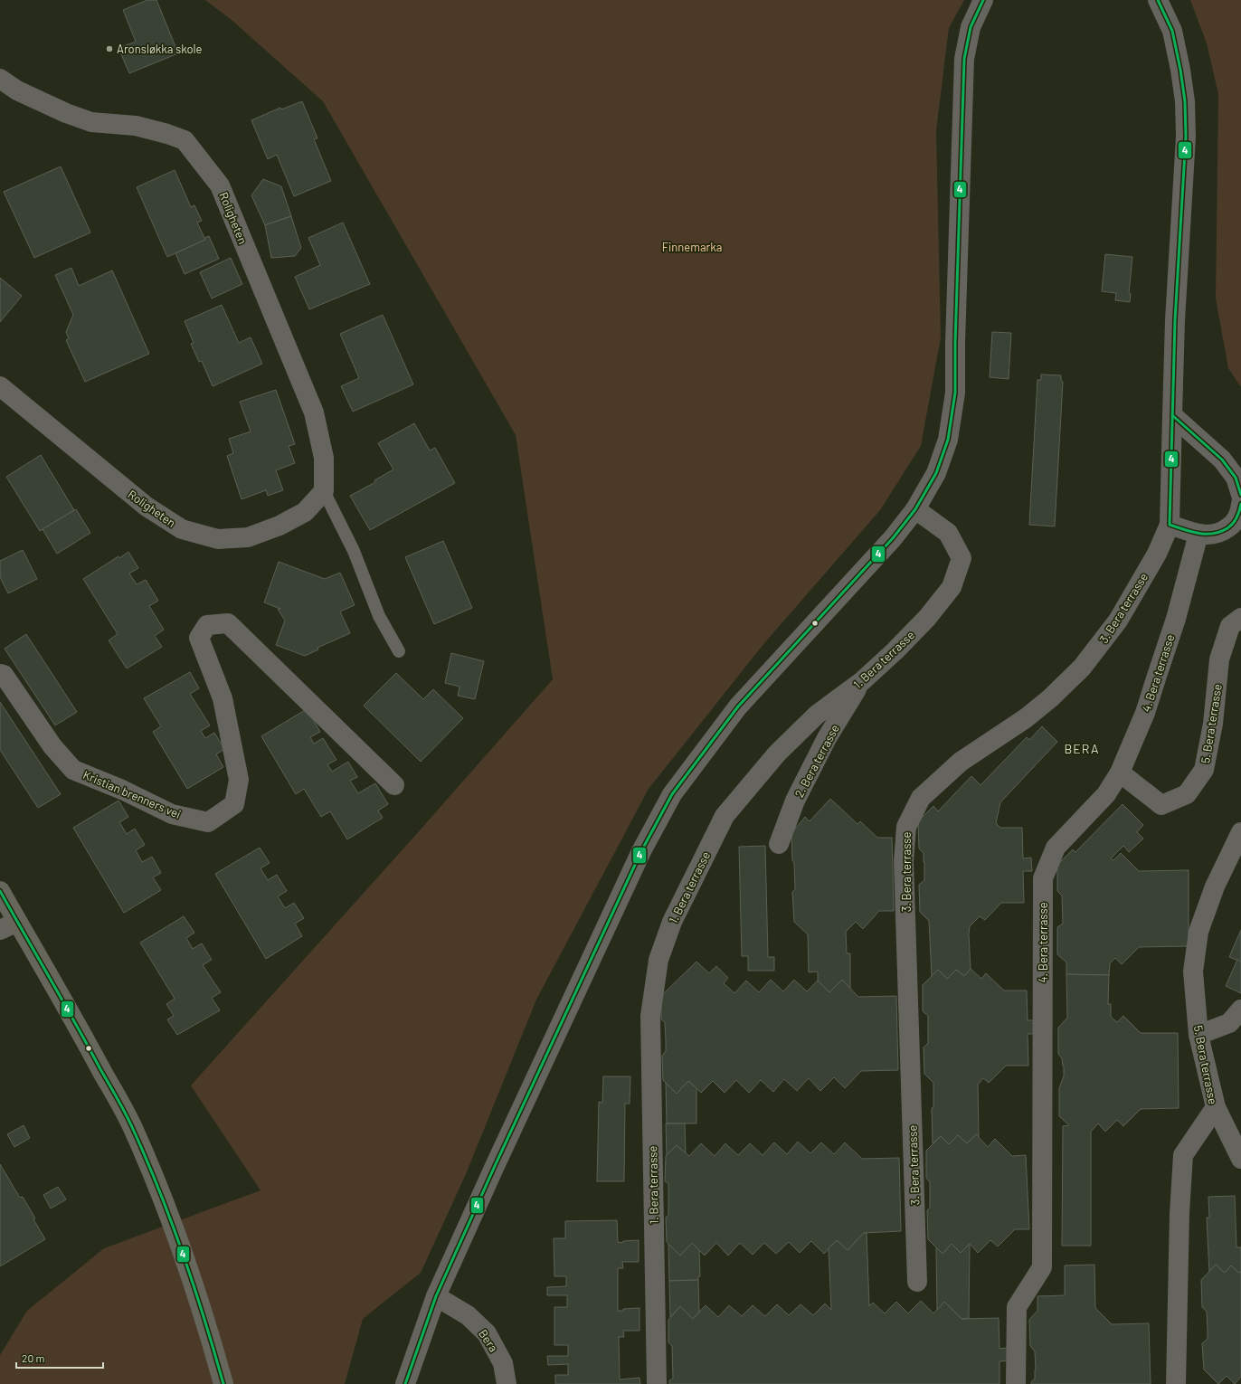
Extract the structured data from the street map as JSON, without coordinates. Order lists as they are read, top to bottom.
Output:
{
  "streets": {
    "street": [
      "Roligheten",
      "3. Bera terrasse",
      "1. Bera terrasse",
      "4. Bera terrasse",
      "5. Bera terrasse",
      "2. Bera terrasse",
      "Kristian brenners vei",
      "Bera"
    ]
  },
  "crossings": [
    ["1. Bera terrasse", "2. Bera terrasse"],
    ["4. Bera terrasse", "5. Bera terrasse"]
  ],
  "districts": ["BERA"],
  "parks": ["Finnemarka"],
  "places": ["Aronsløkka skole"],
  "lines": ["transit line 4"],
  "scale_bar": "20 m"
}
